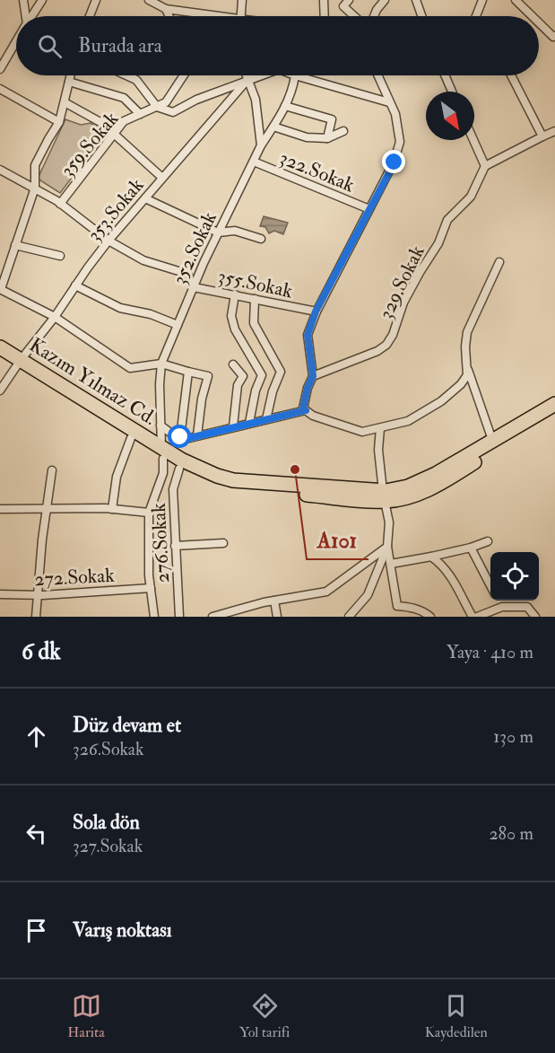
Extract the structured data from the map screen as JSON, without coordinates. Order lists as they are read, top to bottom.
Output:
{
  "streets": {
    "highway": ["Kazım Yılmaz Cd."],
    "street": [
      "359.Sokak",
      "322.Sokak",
      "353.Sokak",
      "352.Sokak",
      "329.Sokak",
      "355.Sokak",
      "276.Sokak",
      "272.Sokak"
    ]
  },
  "crossings": [
    ["359.Sokak", "355.Sokak"],
    ["322.Sokak", "352.Sokak"],
    ["353.Sokak", "355.Sokak"],
    ["353.Sokak", "Kazım Yılmaz Cd."],
    ["352.Sokak", "355.Sokak"],
    ["352.Sokak", "Kazım Yılmaz Cd."],
    ["Kazım Yılmaz Cd.", "276.Sokak"]
  ],
  "places": ["A101"],
  "north": "bottom right",
  "page": {
    "search": "Burada ara",
    "heading": ["6 dk", "Yaya · 410 m"],
    "list": [
      ["Düz devam et", "326.Sokak", "130 m"],
      ["Sola dön", "327.Sokak", "280 m"],
      "Varış noktası"
    ],
    "nav": ["Harita", "Yol tarifi", "Kaydedilen"]
  }
}
